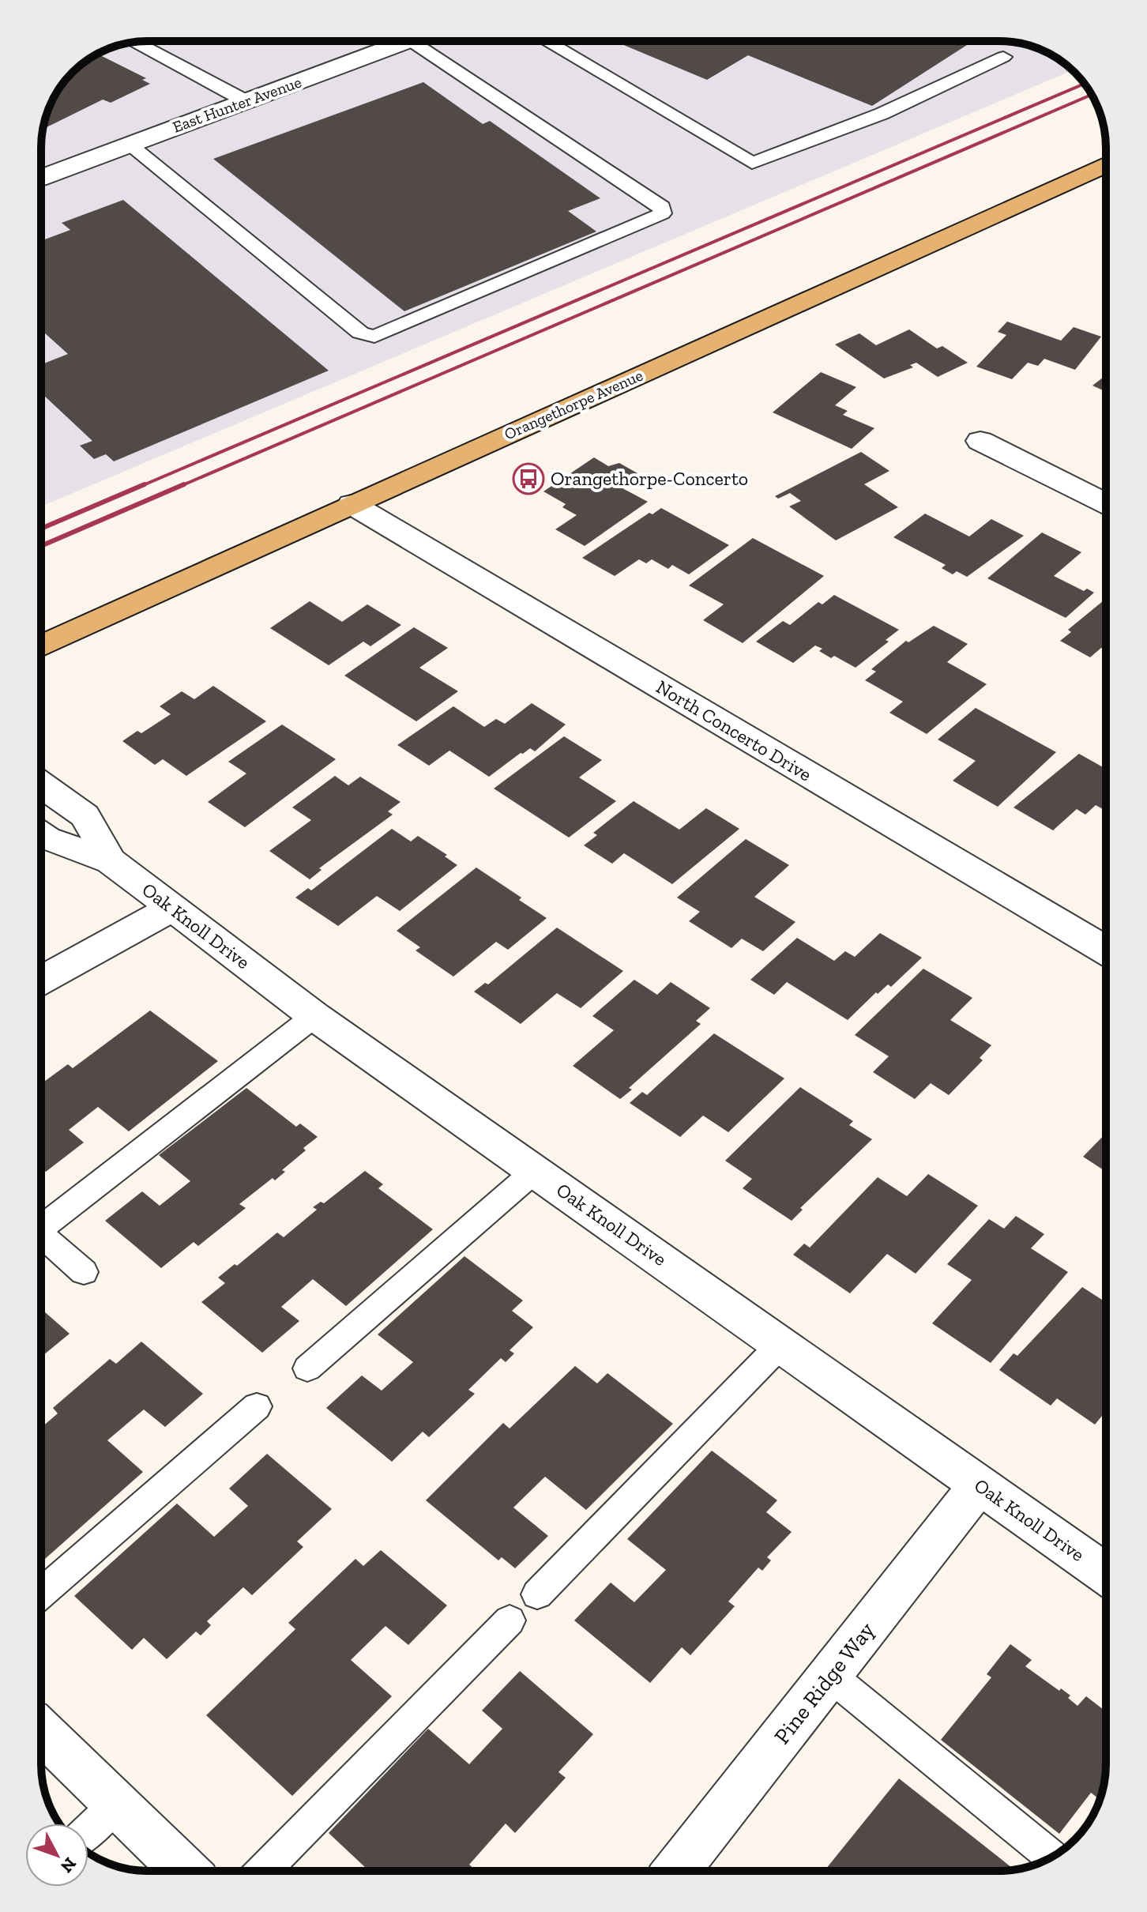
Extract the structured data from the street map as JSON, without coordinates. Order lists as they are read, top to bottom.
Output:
{
  "streets": {
    "main road": ["Orangethorpe Avenue"],
    "street": [
      "East Hunter Avenue",
      "North Concerto Drive",
      "Oak Knoll Drive",
      "Pine Ridge Way"
    ]
  },
  "crossings": [
    ["Orangethorpe Avenue", "North Concerto Drive"],
    ["Oak Knoll Drive", "Pine Ridge Way"]
  ],
  "places": {
    "bus stop": ["Orangethorpe-Concerto"]
  },
  "north": "bottom right"
}
